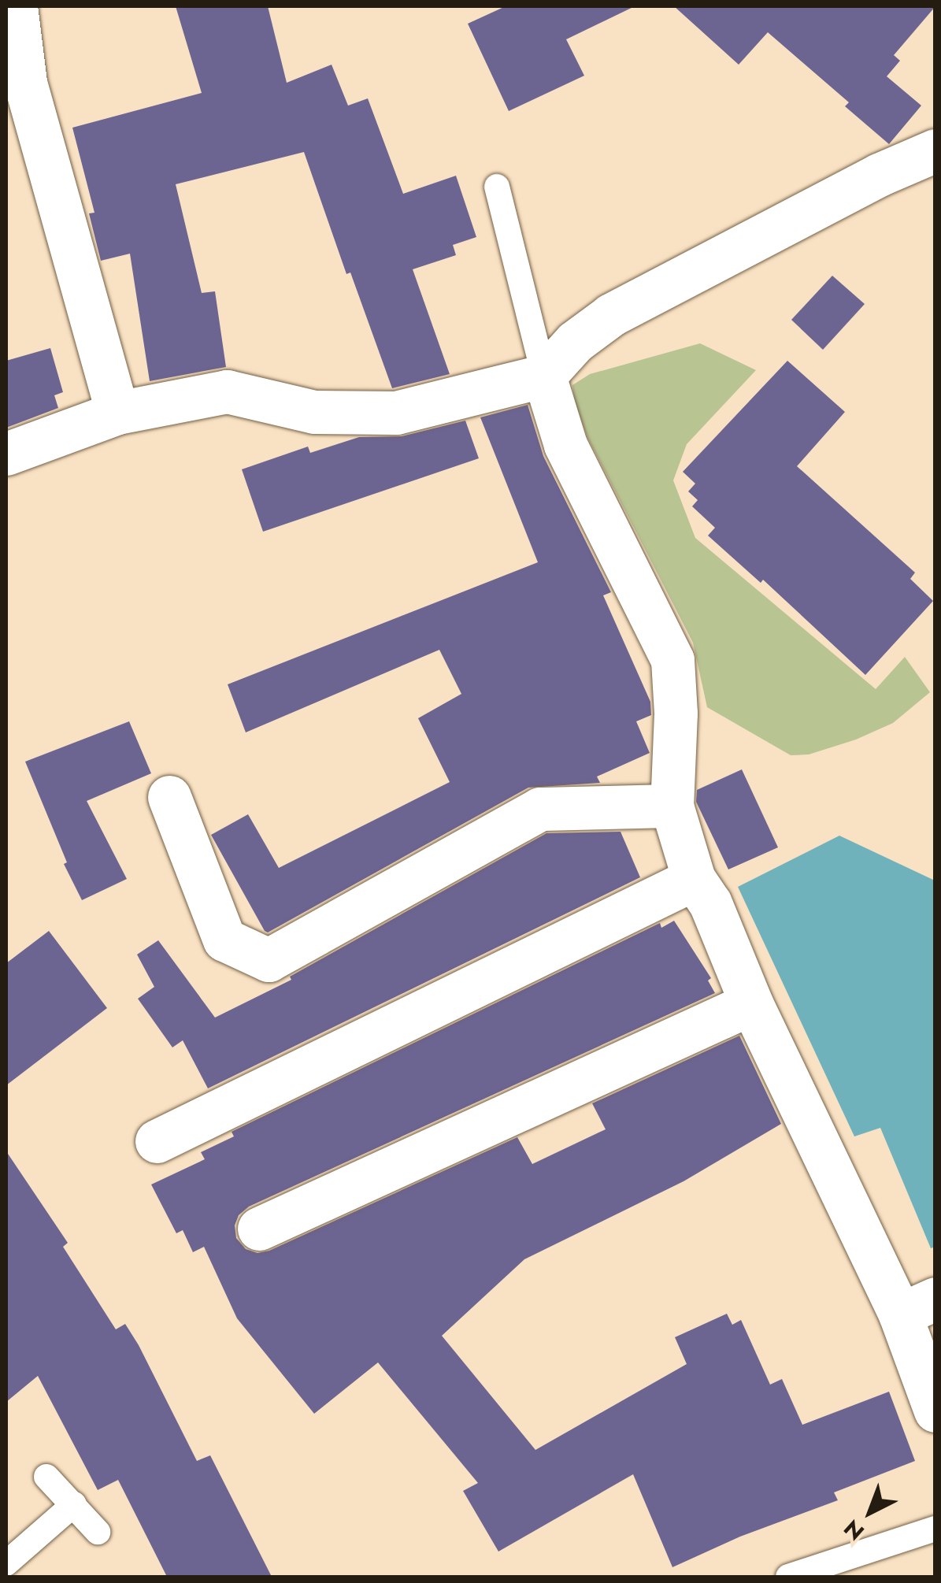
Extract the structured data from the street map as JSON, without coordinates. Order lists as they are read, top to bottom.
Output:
{
  "north": "bottom left"
}
